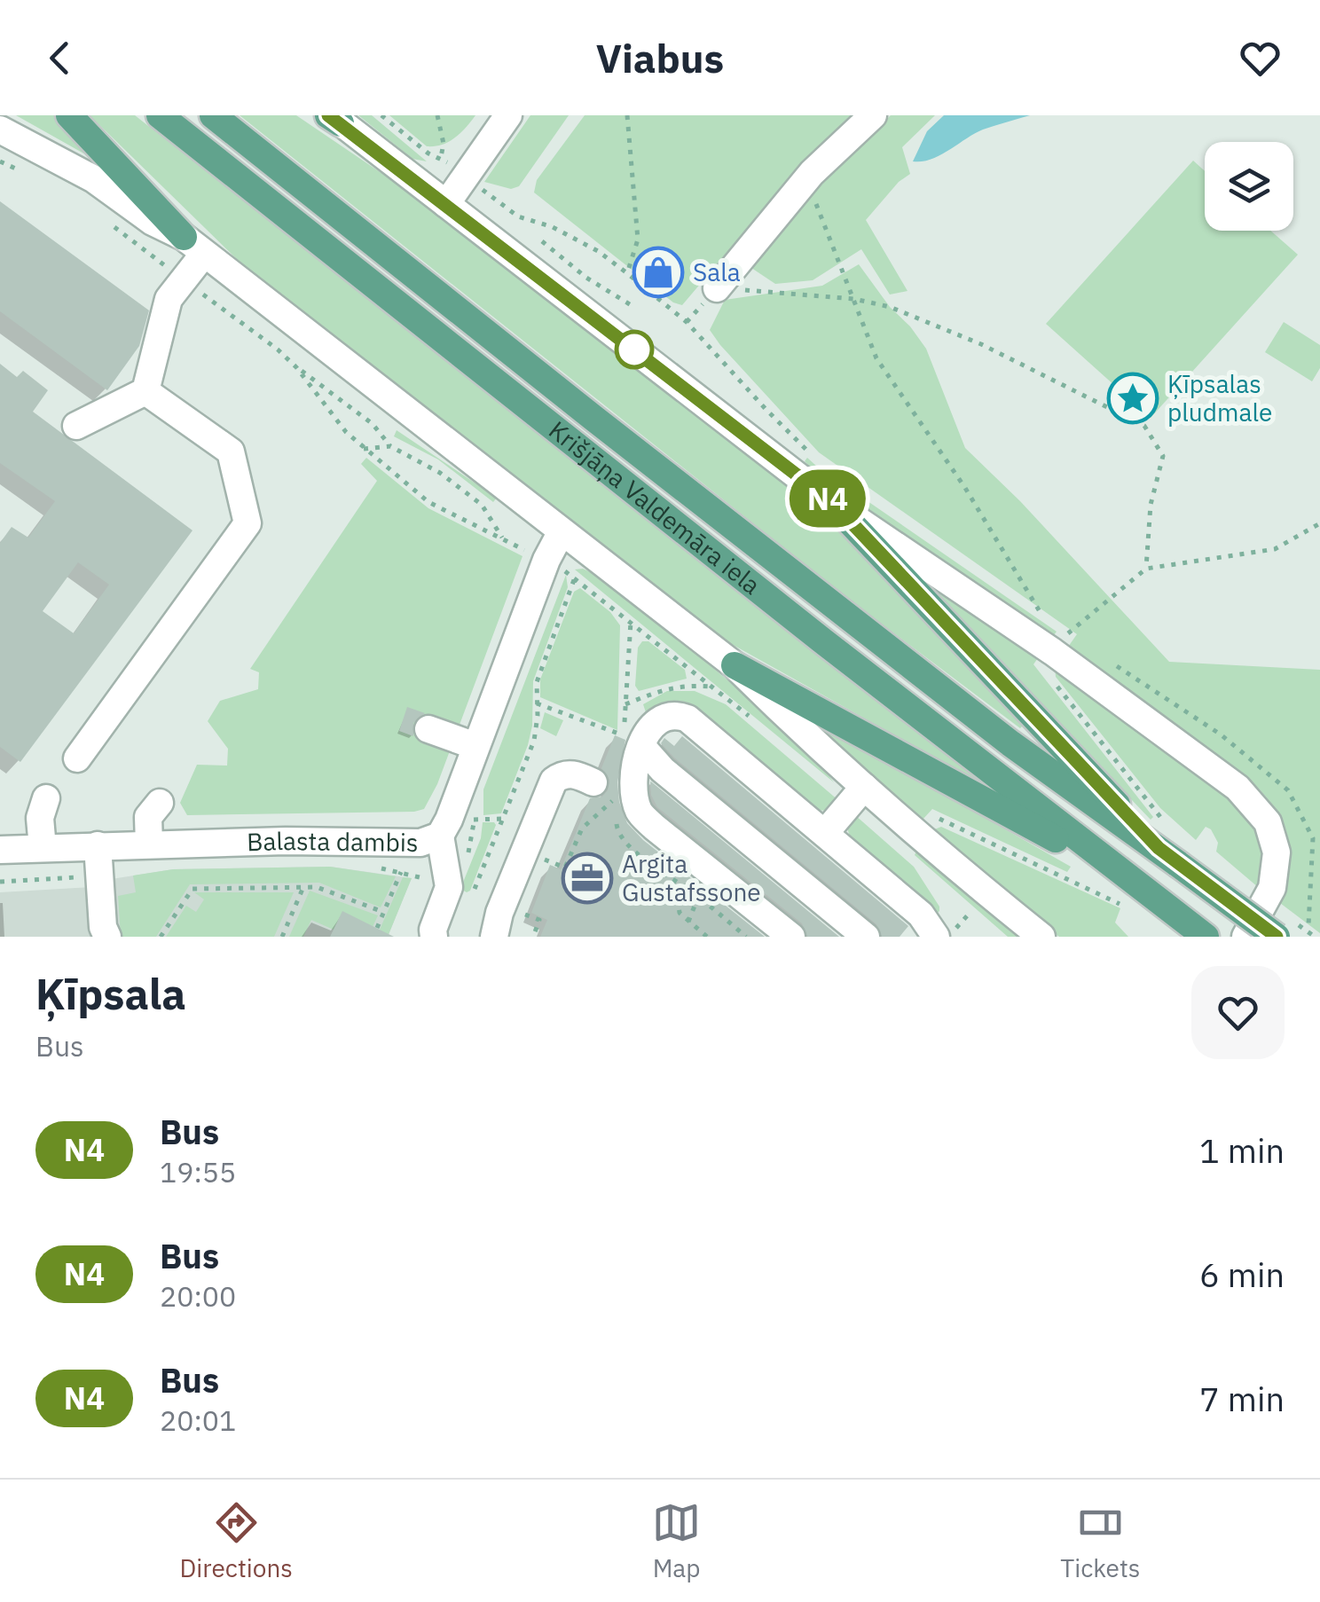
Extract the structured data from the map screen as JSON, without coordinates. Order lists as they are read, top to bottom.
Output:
{
  "streets": {
    "main road": ["Krišjāņa Valdemāra iela"],
    "street": ["Balasta dambis"]
  },
  "places": {
    "shop": ["Sala"],
    "place": ["Ķīpsalas pludmale"],
    "office": ["Argita Gustafssone"]
  },
  "lines": ["bus line N4"],
  "page": {
    "header": "Viabus",
    "on_map": "N4",
    "heading": ["Ķīpsala", "Bus"],
    "list": [
      {
        "mark": "N4",
        "name": "Bus",
        "note": "19:55",
        "value": "1 min"
      },
      {
        "mark": "N4",
        "name": "Bus",
        "note": "20:00",
        "value": "6 min"
      },
      {
        "mark": "N4",
        "name": "Bus",
        "note": "20:01",
        "value": "7 min"
      }
    ],
    "tabs": ["Directions", "Map", "Tickets"]
  }
}
